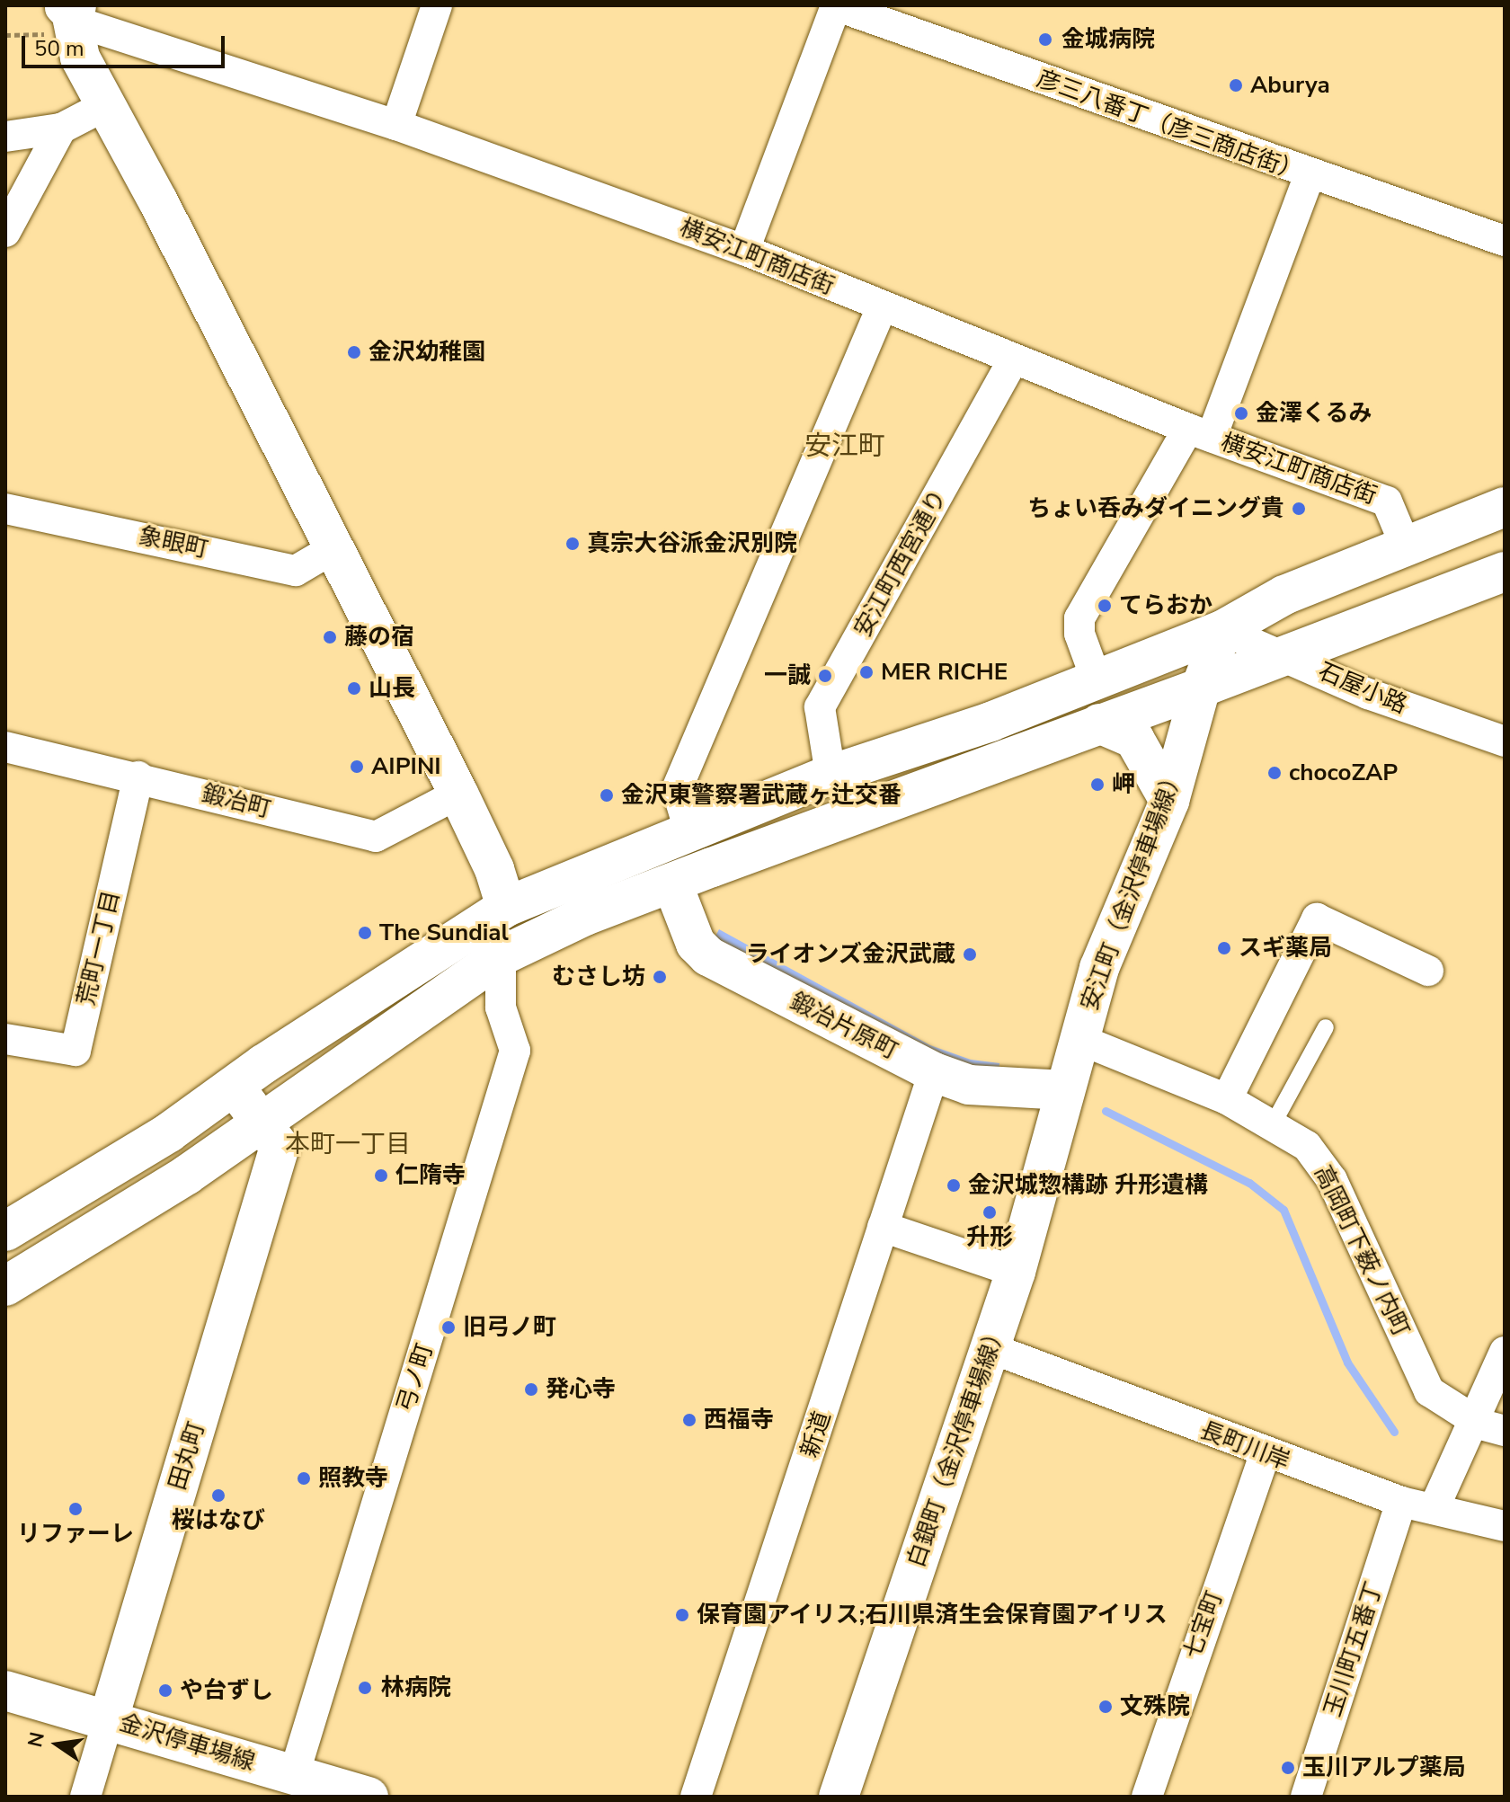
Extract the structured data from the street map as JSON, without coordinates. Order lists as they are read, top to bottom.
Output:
{
  "streets": {
    "street": [
      "彦三八番丁（彦三商店街）",
      "横安江町商店街",
      "象眼町",
      "安江町西宮通り",
      "石屋小路",
      "鍛冶町",
      "安江町（金沢停車場線）",
      "荒町一丁目",
      "鍛冶片原町",
      "高岡町下薮ノ内町",
      "弓ノ町",
      "新道",
      "白銀町（金沢停車場線）",
      "長町川岸",
      "田丸町",
      "七宝町",
      "玉川町五番丁",
      "金沢停車場線"
    ]
  },
  "crossings": [
    ["横安江町商店街", "安江町西宮通り"],
    ["石屋小路", "安江町（金沢停車場線）"],
    ["鍛冶町", "荒町一丁目"],
    ["安江町（金沢停車場線）", "鍛冶片原町"],
    ["安江町（金沢停車場線）", "高岡町下薮ノ内町"],
    ["安江町（金沢停車場線）", "白銀町（金沢停車場線）"],
    ["鍛冶片原町", "新道"],
    ["鍛冶片原町", "白銀町（金沢停車場線）"],
    ["弓ノ町", "金沢停車場線"],
    ["白銀町（金沢停車場線）", "長町川岸"],
    ["長町川岸", "七宝町"],
    ["長町川岸", "玉川町五番丁"],
    ["田丸町", "金沢停車場線"]
  ],
  "districts": ["安江町", "本町一丁目"],
  "places": [
    "金城病院",
    "Aburya",
    "金沢幼稚園",
    "金澤くるみ",
    "ちょい呑みダイニング貴",
    "真宗大谷派金沢別院",
    "てらおか",
    "藤の宿",
    "MER RICHE",
    "一誠",
    "山長",
    "AIPINI",
    "chocoZAP",
    "岬",
    "金沢東警察署武蔵ヶ辻交番",
    "The Sundial",
    "スギ薬局",
    "ライオンズ金沢武蔵",
    "むさし坊",
    "仁隋寺",
    "金沢城惣構跡 升形遺構",
    "升形",
    "旧弓ノ町",
    "発心寺",
    "西福寺",
    "照教寺",
    "桜はなび",
    "リファーレ",
    "保育園アイリス;石川県済生会保育園アイリス",
    "林病院",
    "や台ずし",
    "文殊院",
    "玉川アルプ薬局"
  ],
  "scale_bar": "50 m",
  "north": "left"
}
